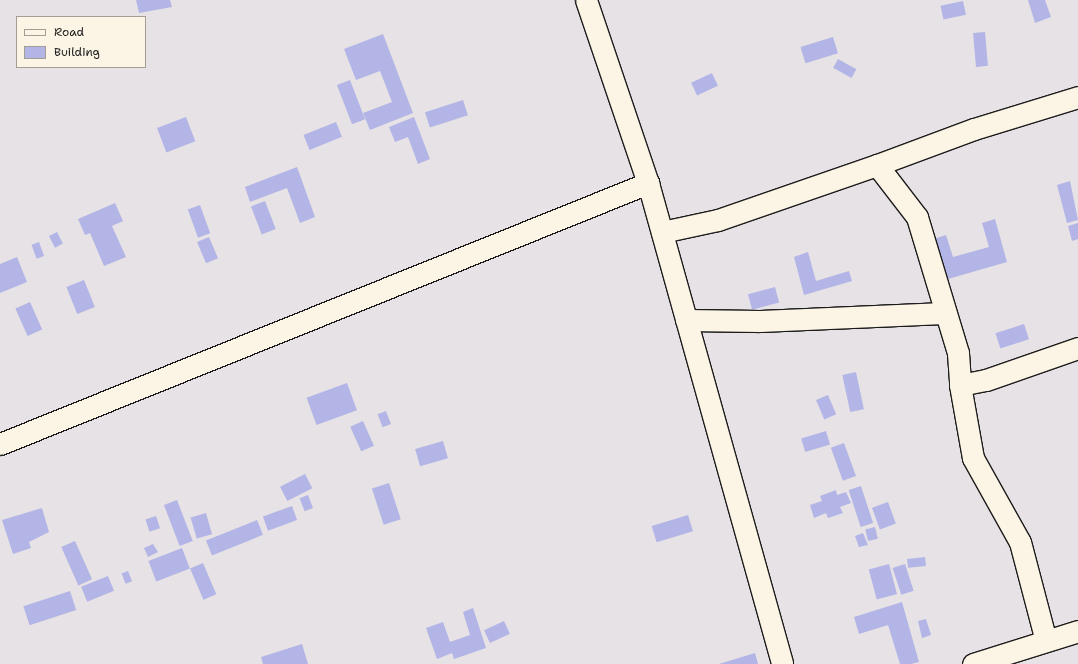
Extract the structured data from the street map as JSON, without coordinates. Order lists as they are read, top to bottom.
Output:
{
  "legend": ["Road", "Building"]
}
